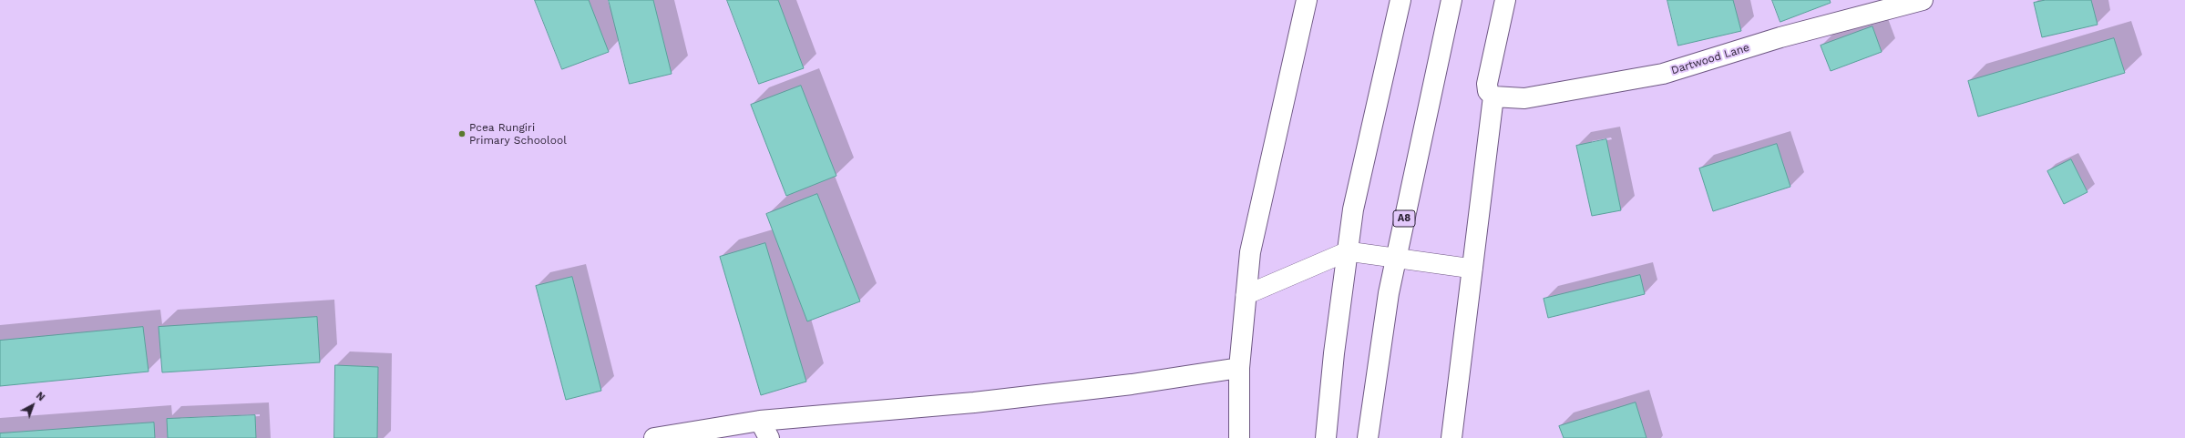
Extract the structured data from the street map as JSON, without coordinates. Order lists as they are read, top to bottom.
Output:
{
  "streets": {
    "main road": ["Dartwood Lane", "A8"]
  },
  "places": ["Pcea Rungiri Primary Schoolool"],
  "north": "top right"
}
